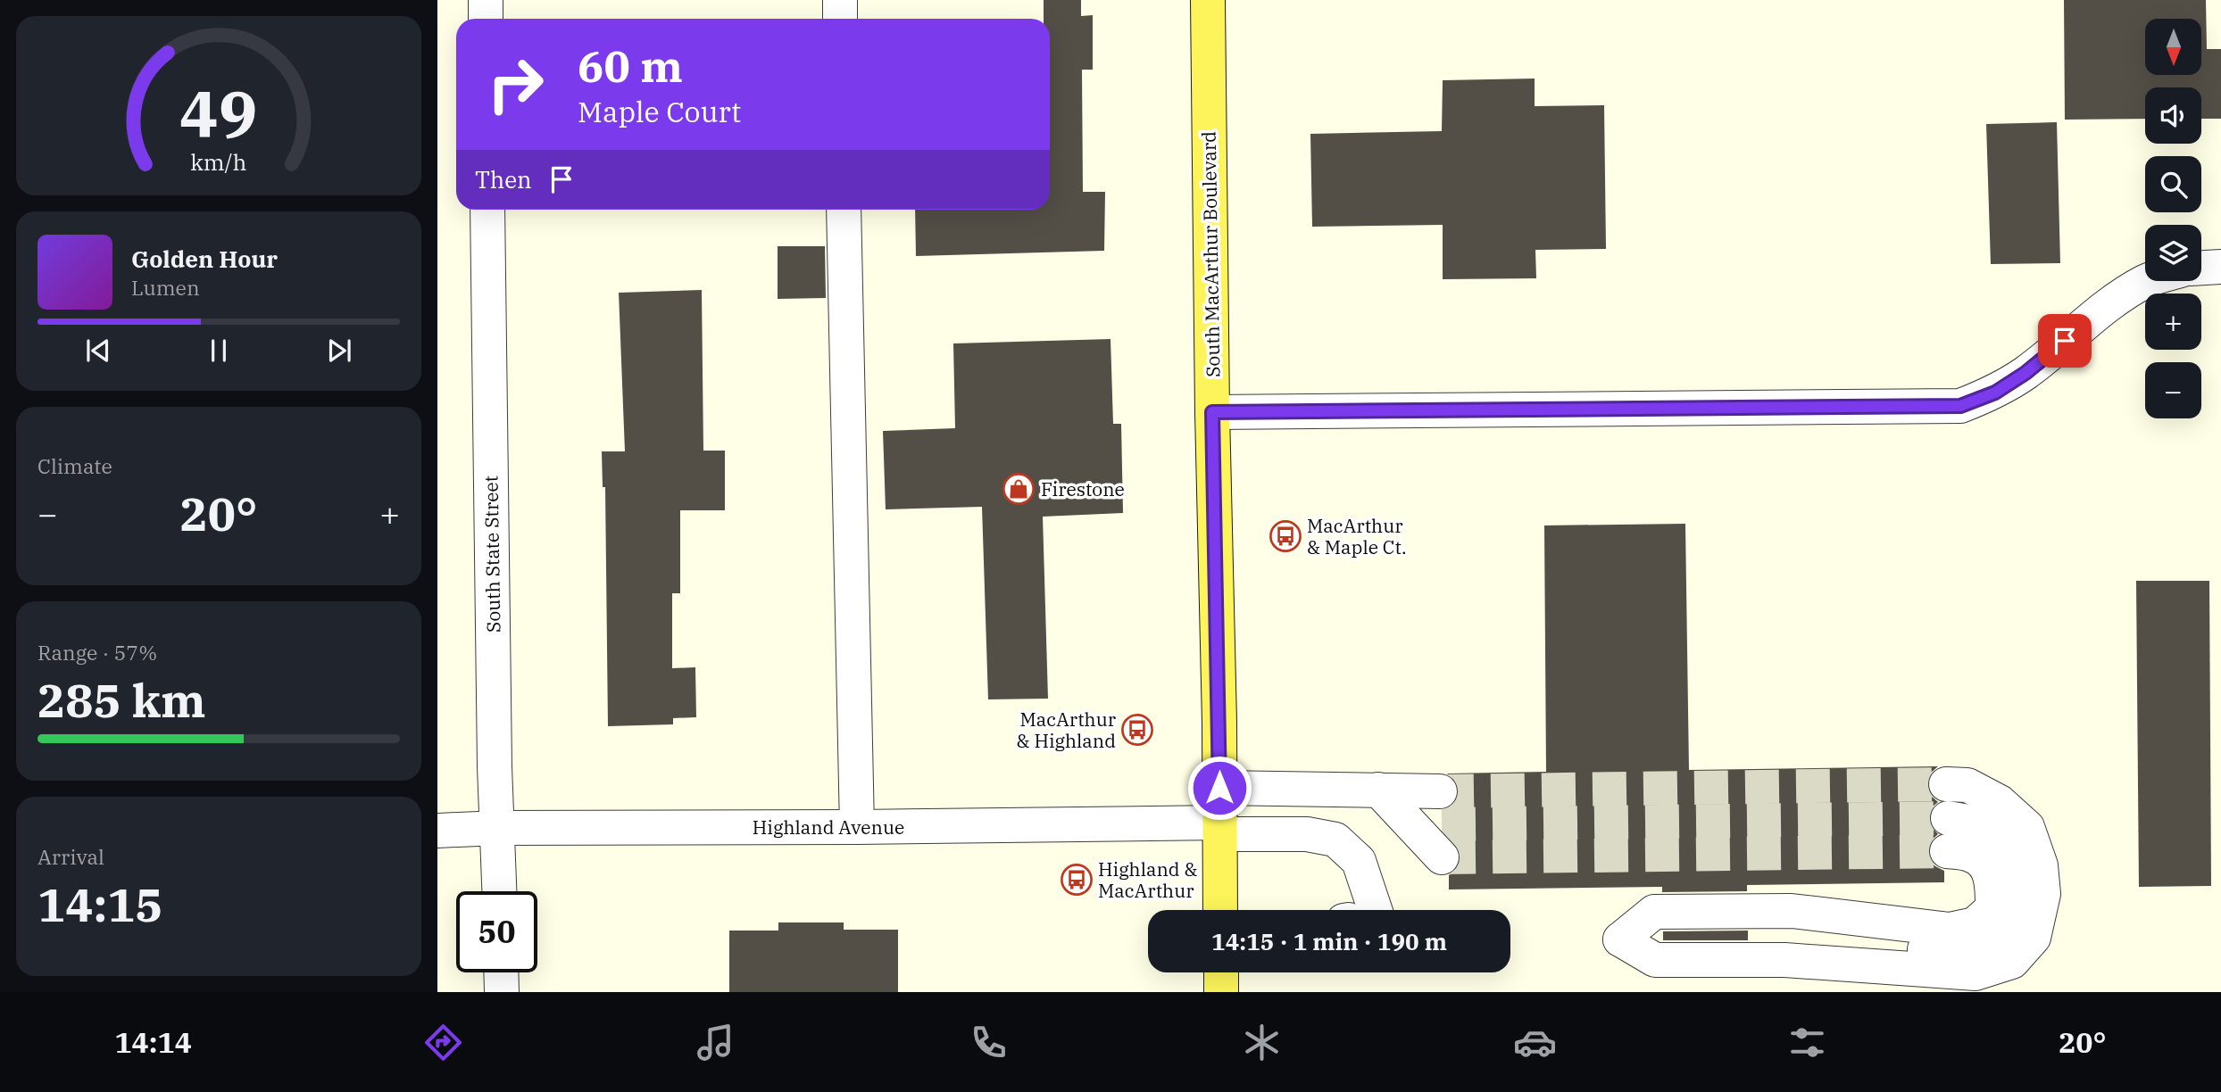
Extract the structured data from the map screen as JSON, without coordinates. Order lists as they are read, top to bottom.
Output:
{
  "streets": {
    "main road": ["South MacArthur Boulevard"],
    "street": ["South State Street", "Highland Avenue"]
  },
  "crossings": [
    ["South MacArthur Boulevard", "Highland Avenue"],
    ["South State Street", "Highland Avenue"]
  ],
  "places": {
    "shop": ["Firestone"],
    "bus stop": ["MacArthur & Maple Ct.", "MacArthur & Highland", "Highland & MacArthur"]
  },
  "north": "bottom",
  "page": {
    "map_buttons": ["+", "−"],
    "turn": ["60 m", "Maple Court"],
    "then": "Then",
    "song": ["Golden Hour", "Lumen"],
    "tile": [
      "Climate",
      ["Range · 57%", "285 km"],
      ["Arrival", "14:15"]
    ],
    "heat": ["−", "20°", "+"],
    "limit": "50",
    "trip": "14:15 · 1 min · 190 m",
    "tabs": ["14:14", "20°"],
    "gauge": ["49", "km/h"]
  }
}
